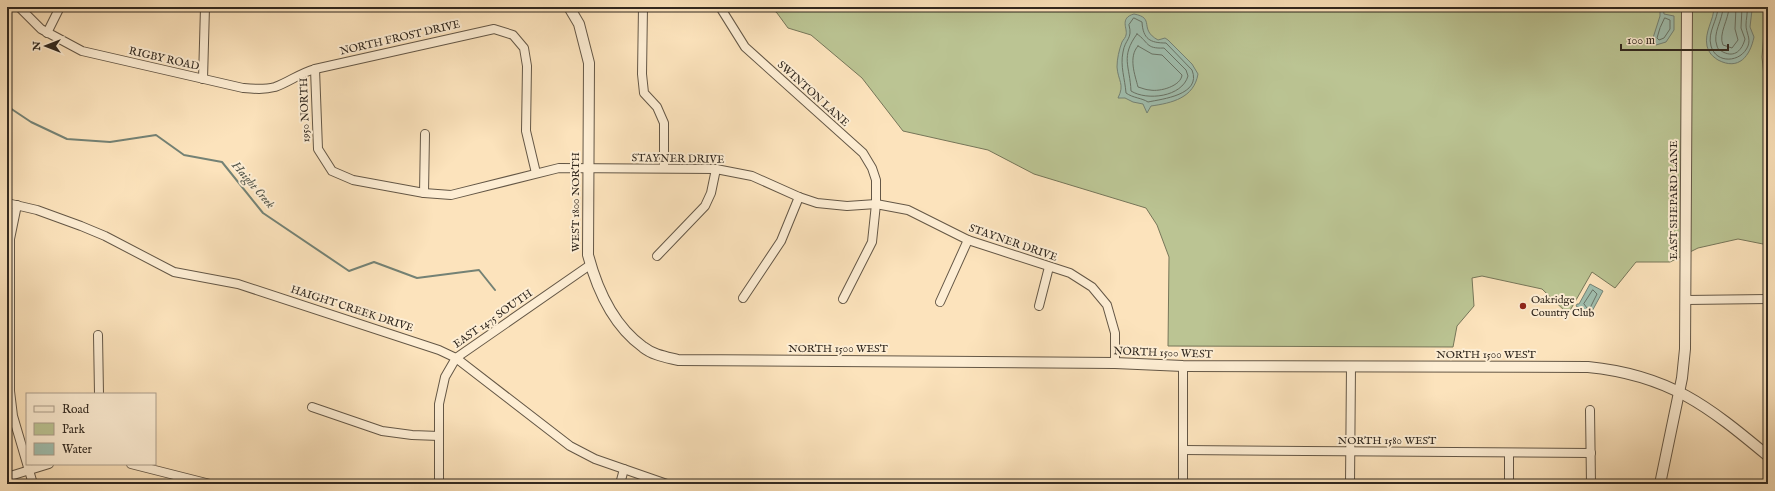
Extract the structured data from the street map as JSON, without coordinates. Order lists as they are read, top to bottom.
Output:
{
  "streets": {
    "street": [
      "NORTH FROST DRIVE",
      "RIGBY ROAD",
      "SWINTON LANE",
      "1950 NORTH",
      "STAYNER DRIVE",
      "EAST SHEPARD LANE",
      "WEST 1800 NORTH",
      "HAIGHT CREEK DRIVE",
      "EAST 1475 SOUTH",
      "NORTH 1500 WEST",
      "NORTH 1580 WEST"
    ]
  },
  "crossings": [
    ["NORTH FROST DRIVE", "RIGBY ROAD"],
    ["NORTH FROST DRIVE", "1950 NORTH"],
    ["NORTH FROST DRIVE", "STAYNER DRIVE"],
    ["RIGBY ROAD", "1950 NORTH"],
    ["SWINTON LANE", "STAYNER DRIVE"],
    ["1950 NORTH", "STAYNER DRIVE"],
    ["STAYNER DRIVE", "WEST 1800 NORTH"],
    ["STAYNER DRIVE", "NORTH 1500 WEST"],
    ["EAST SHEPARD LANE", "NORTH 1500 WEST"],
    ["WEST 1800 NORTH", "EAST 1475 SOUTH"],
    ["WEST 1800 NORTH", "NORTH 1500 WEST"],
    ["HAIGHT CREEK DRIVE", "EAST 1475 SOUTH"]
  ],
  "water": ["Haight Creek"],
  "places": ["Oakridge Country Club"],
  "legend": ["Road", "Park", "Water"],
  "scale_bar": "100 m",
  "north": "left"
}
